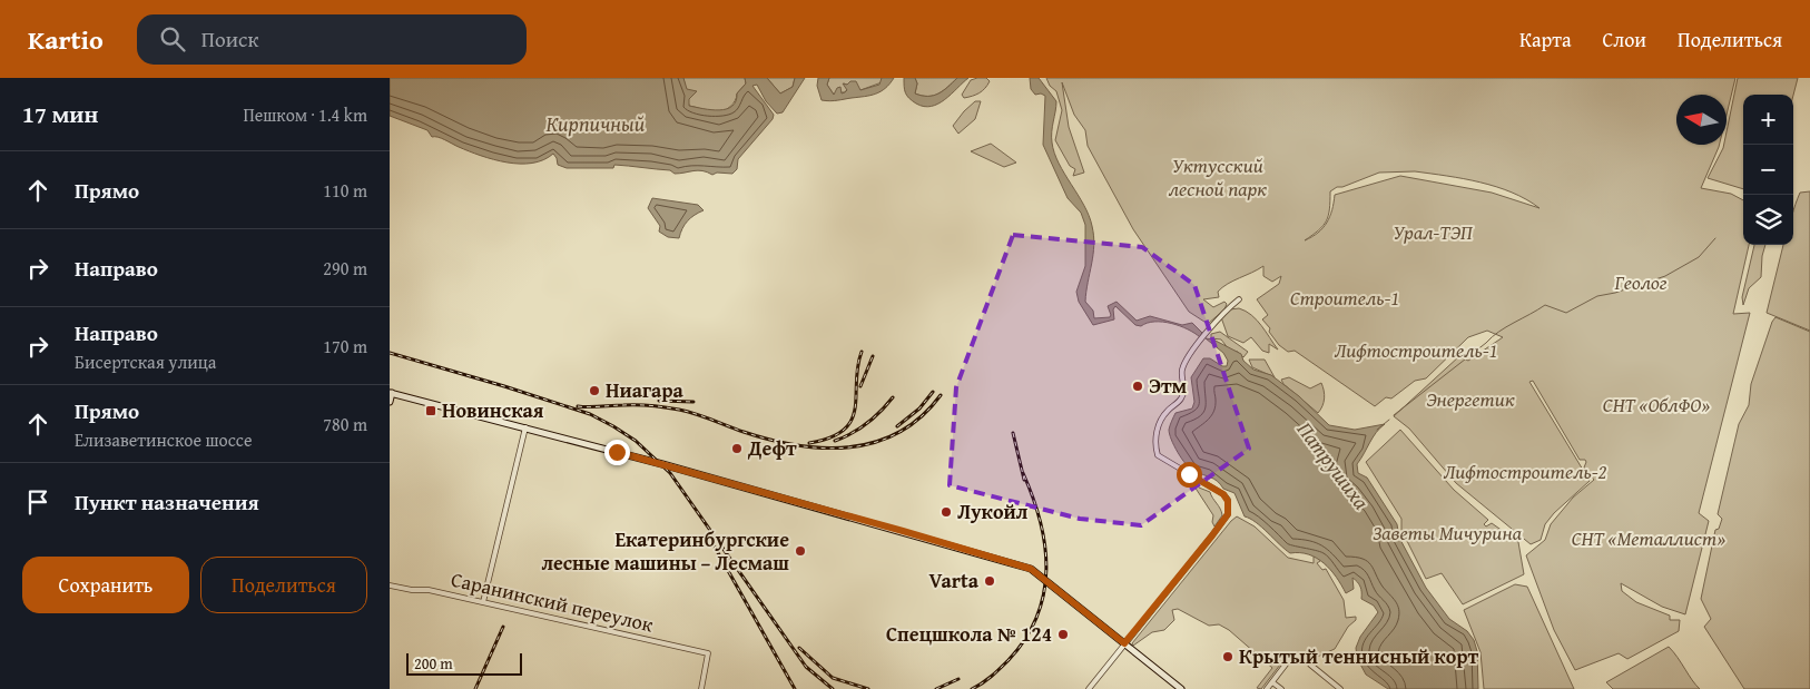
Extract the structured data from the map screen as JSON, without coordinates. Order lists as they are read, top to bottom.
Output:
{
  "streets": {
    "street": ["Саранинский переулок"]
  },
  "water": ["Кирпичный", "Патрушиха"],
  "parks": [
    "Уктусский лесной парк",
    "Урал-ТЭП",
    "Геолог",
    "Строитель-1",
    "Лифтостроитель-1",
    "Энергетик",
    "СНТ «ОблФО»",
    "Лифтостроитель-2",
    "Заветы Мичурина",
    "СНТ «Металлист»"
  ],
  "places": {
    "other": [
      "Этм",
      "Ниагара",
      "Дефт",
      "Лукойл",
      "Екатеринбургские лесные машины – Лесмаш",
      "Varta",
      "Спецшкола № 124",
      "Крытый теннисный корт"
    ],
    "transit": ["Новинская"]
  },
  "scale_bar": "200 m",
  "north": "left",
  "page": {
    "header": "Kartio",
    "search": "Поиск",
    "nav": ["Карта", "Слои", "Поделиться"],
    "heading": ["17 мин", "Пешком · 1.4 km"],
    "map_buttons": ["+", "−"],
    "list": [
      ["Прямо", "110 m"],
      ["Направо", "290 m"],
      ["Направо", "Бисертская улица", "170 m"],
      ["Прямо", "Елизаветинское шоссе", "780 m"],
      "Пункт назначения"
    ],
    "buttons": ["Сохранить", "Поделиться"],
    "scale": "200 m"
  }
}
